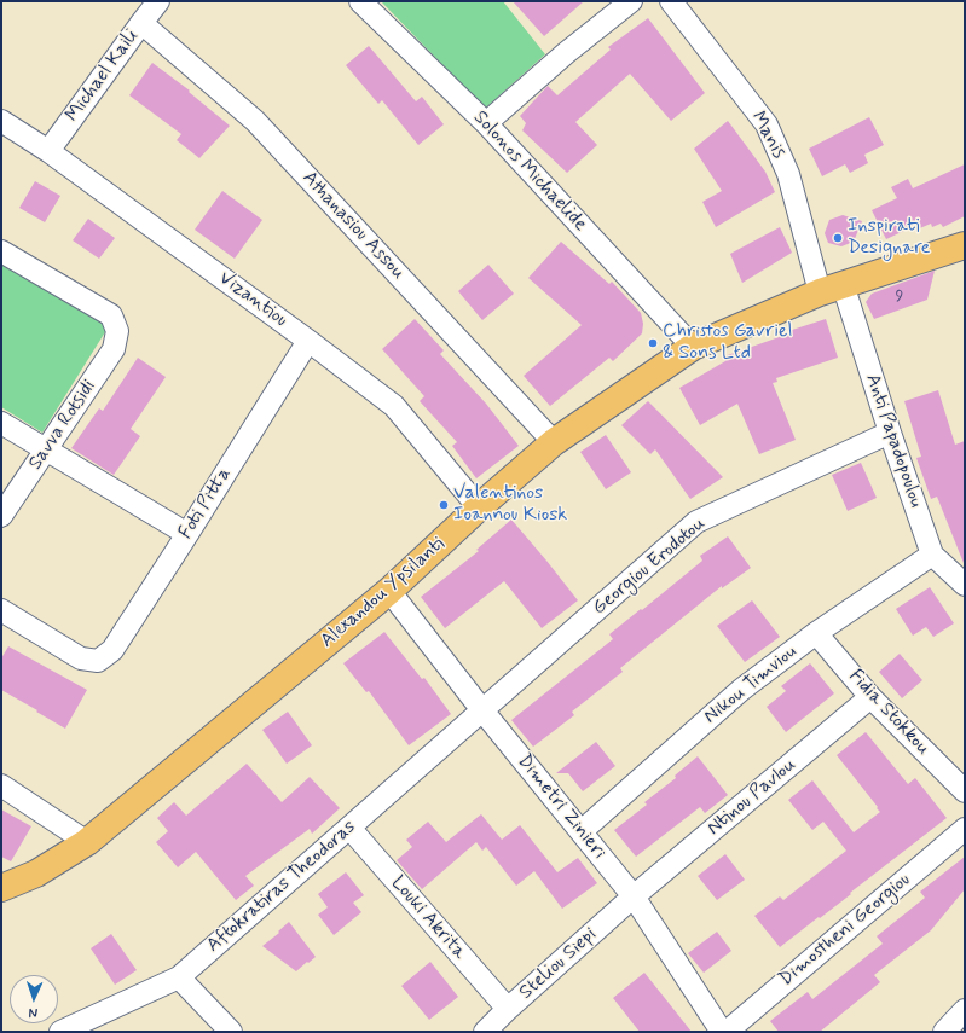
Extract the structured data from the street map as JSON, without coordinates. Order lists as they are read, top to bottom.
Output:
{
  "streets": {
    "main road": ["Alexandou Ypsilanti"],
    "street": [
      "Michael Kaili",
      "Manis",
      "Solonos Michaelide",
      "Athanasiou Assou",
      "Vizantiou",
      "Savva Rotsidi",
      "Anti Papadopoulou",
      "Foti Pitta",
      "Georgiou Erodotou",
      "Nikou Timviou",
      "Fidia Stokkou",
      "Ntinou Pavlou",
      "Dimetri Zinieri",
      "Aftokratiras Theodoras",
      "Louki Akrita",
      "Dimostheni Georgiou",
      "Steliou Siepi"
    ]
  },
  "crossings": [
    ["Michael Kaili", "Athanasiou Assou"],
    ["Michael Kaili", "Vizantiou"],
    ["Manis", "Anti Papadopoulou"],
    ["Manis", "Alexandou Ypsilanti"],
    ["Solonos Michaelide", "Alexandou Ypsilanti"],
    ["Athanasiou Assou", "Alexandou Ypsilanti"],
    ["Vizantiou", "Foti Pitta"],
    ["Vizantiou", "Alexandou Ypsilanti"],
    ["Anti Papadopoulou", "Georgiou Erodotou"],
    ["Anti Papadopoulou", "Alexandou Ypsilanti"],
    ["Anti Papadopoulou", "Nikou Timviou"],
    ["Georgiou Erodotou", "Dimetri Zinieri"],
    ["Georgiou Erodotou", "Aftokratiras Theodoras"],
    ["Alexandou Ypsilanti", "Dimetri Zinieri"],
    ["Nikou Timviou", "Fidia Stokkou"],
    ["Nikou Timviou", "Dimetri Zinieri"],
    ["Fidia Stokkou", "Ntinou Pavlou"],
    ["Ntinou Pavlou", "Dimetri Zinieri"],
    ["Ntinou Pavlou", "Steliou Siepi"],
    ["Dimetri Zinieri", "Aftokratiras Theodoras"],
    ["Dimetri Zinieri", "Steliou Siepi"],
    ["Aftokratiras Theodoras", "Louki Akrita"],
    ["Louki Akrita", "Steliou Siepi"]
  ],
  "places": ["Inspirati Designare", "Christos Gavriel & Sons Ltd", "Valentinos Ioannou Kiosk"],
  "house_numbers": ["9"],
  "north": "bottom"
}
